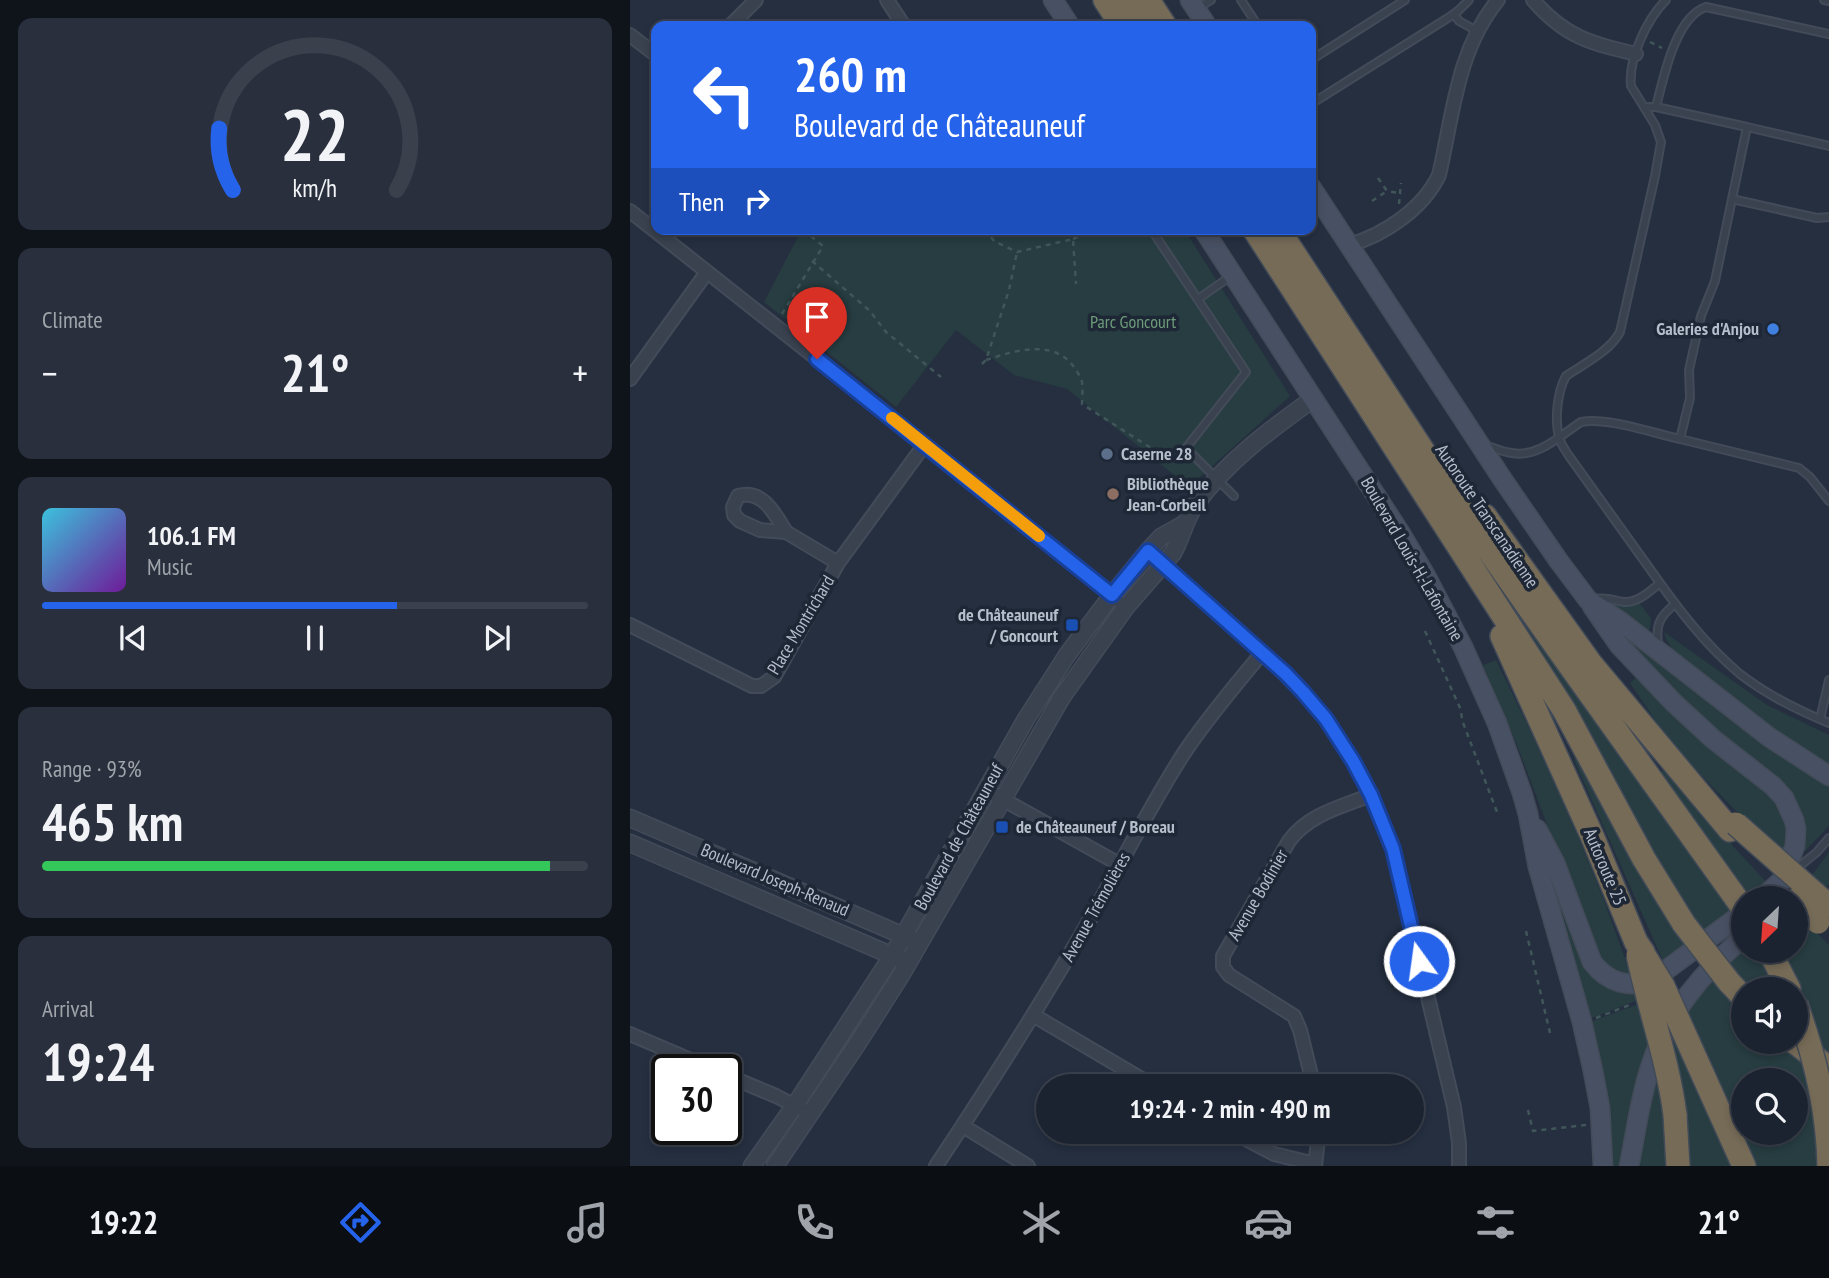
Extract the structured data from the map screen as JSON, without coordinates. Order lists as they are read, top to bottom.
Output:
{
  "streets": {
    "highway": ["Autoroute Transcanadienne", "Autoroute 25"],
    "main road": ["Boulevard Louis-H.-Lafontaine"],
    "street": [
      "Place Montrichard",
      "Boulevard de Châteauneuf",
      "Boulevard Joseph-Renaud",
      "Avenue Bodinier",
      "Avenue Trémolières"
    ]
  },
  "crossings": [
    ["Boulevard Louis-H.-Lafontaine", "Boulevard de Châteauneuf"],
    ["Boulevard de Châteauneuf", "Boulevard Joseph-Renaud"]
  ],
  "parks": ["Parc Goncourt"],
  "places": {
    "other": ["Galeries d'Anjou", "Caserne 28", "Bibliothèque Jean-Corbeil"],
    "transit": ["de Châteauneuf / Goncourt", "de Châteauneuf / Boreau"]
  },
  "north": "bottom left",
  "page": {
    "turn": ["260 m", "Boulevard de Châteauneuf"],
    "then": "Then",
    "tile": [
      "Climate",
      ["Range · 93%", "465 km"],
      ["Arrival", "19:24"]
    ],
    "heat": ["−", "21°", "+"],
    "song": ["106.1 FM", "Music"],
    "limit": "30",
    "trip": "19:24 · 2 min · 490 m",
    "tabs": ["19:22", "21°"],
    "gauge": ["22", "km/h"]
  }
}
